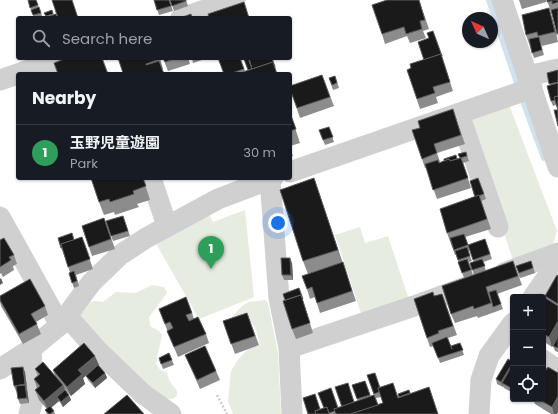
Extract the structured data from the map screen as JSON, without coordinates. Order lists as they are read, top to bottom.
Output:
{
  "north": "top left",
  "page": {
    "search": "Search here",
    "heading": "Nearby",
    "list": [
      {
        "mark": "1",
        "name": "玉野児童遊園",
        "note": "Park",
        "value": "30 m"
      }
    ],
    "pins": "1",
    "map_buttons": ["+", "−"]
  }
}
